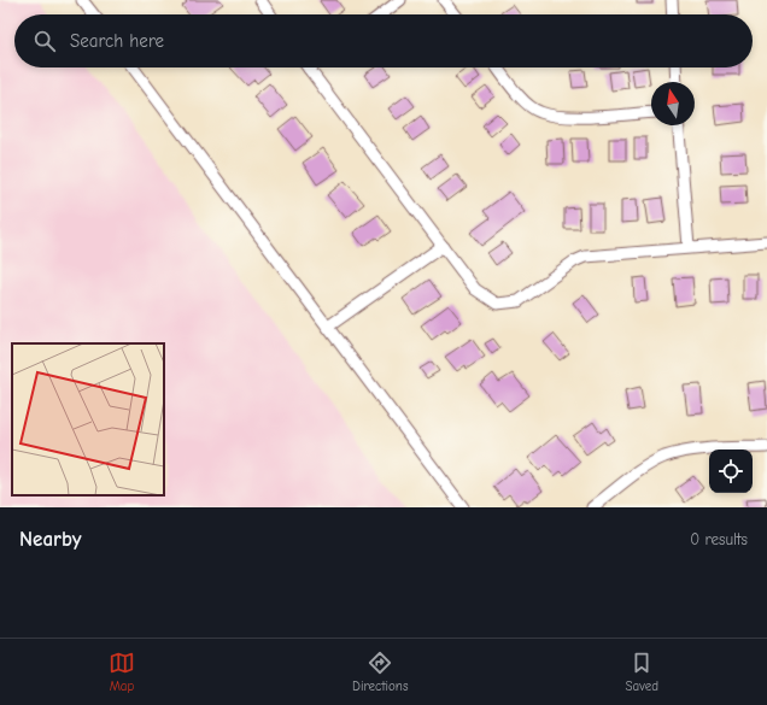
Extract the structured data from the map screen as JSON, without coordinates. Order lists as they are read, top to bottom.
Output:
{
  "north": "top",
  "page": {
    "search": "Search here",
    "heading": ["Nearby", "0 results"],
    "nav": ["Map", "Directions", "Saved"]
  }
}
